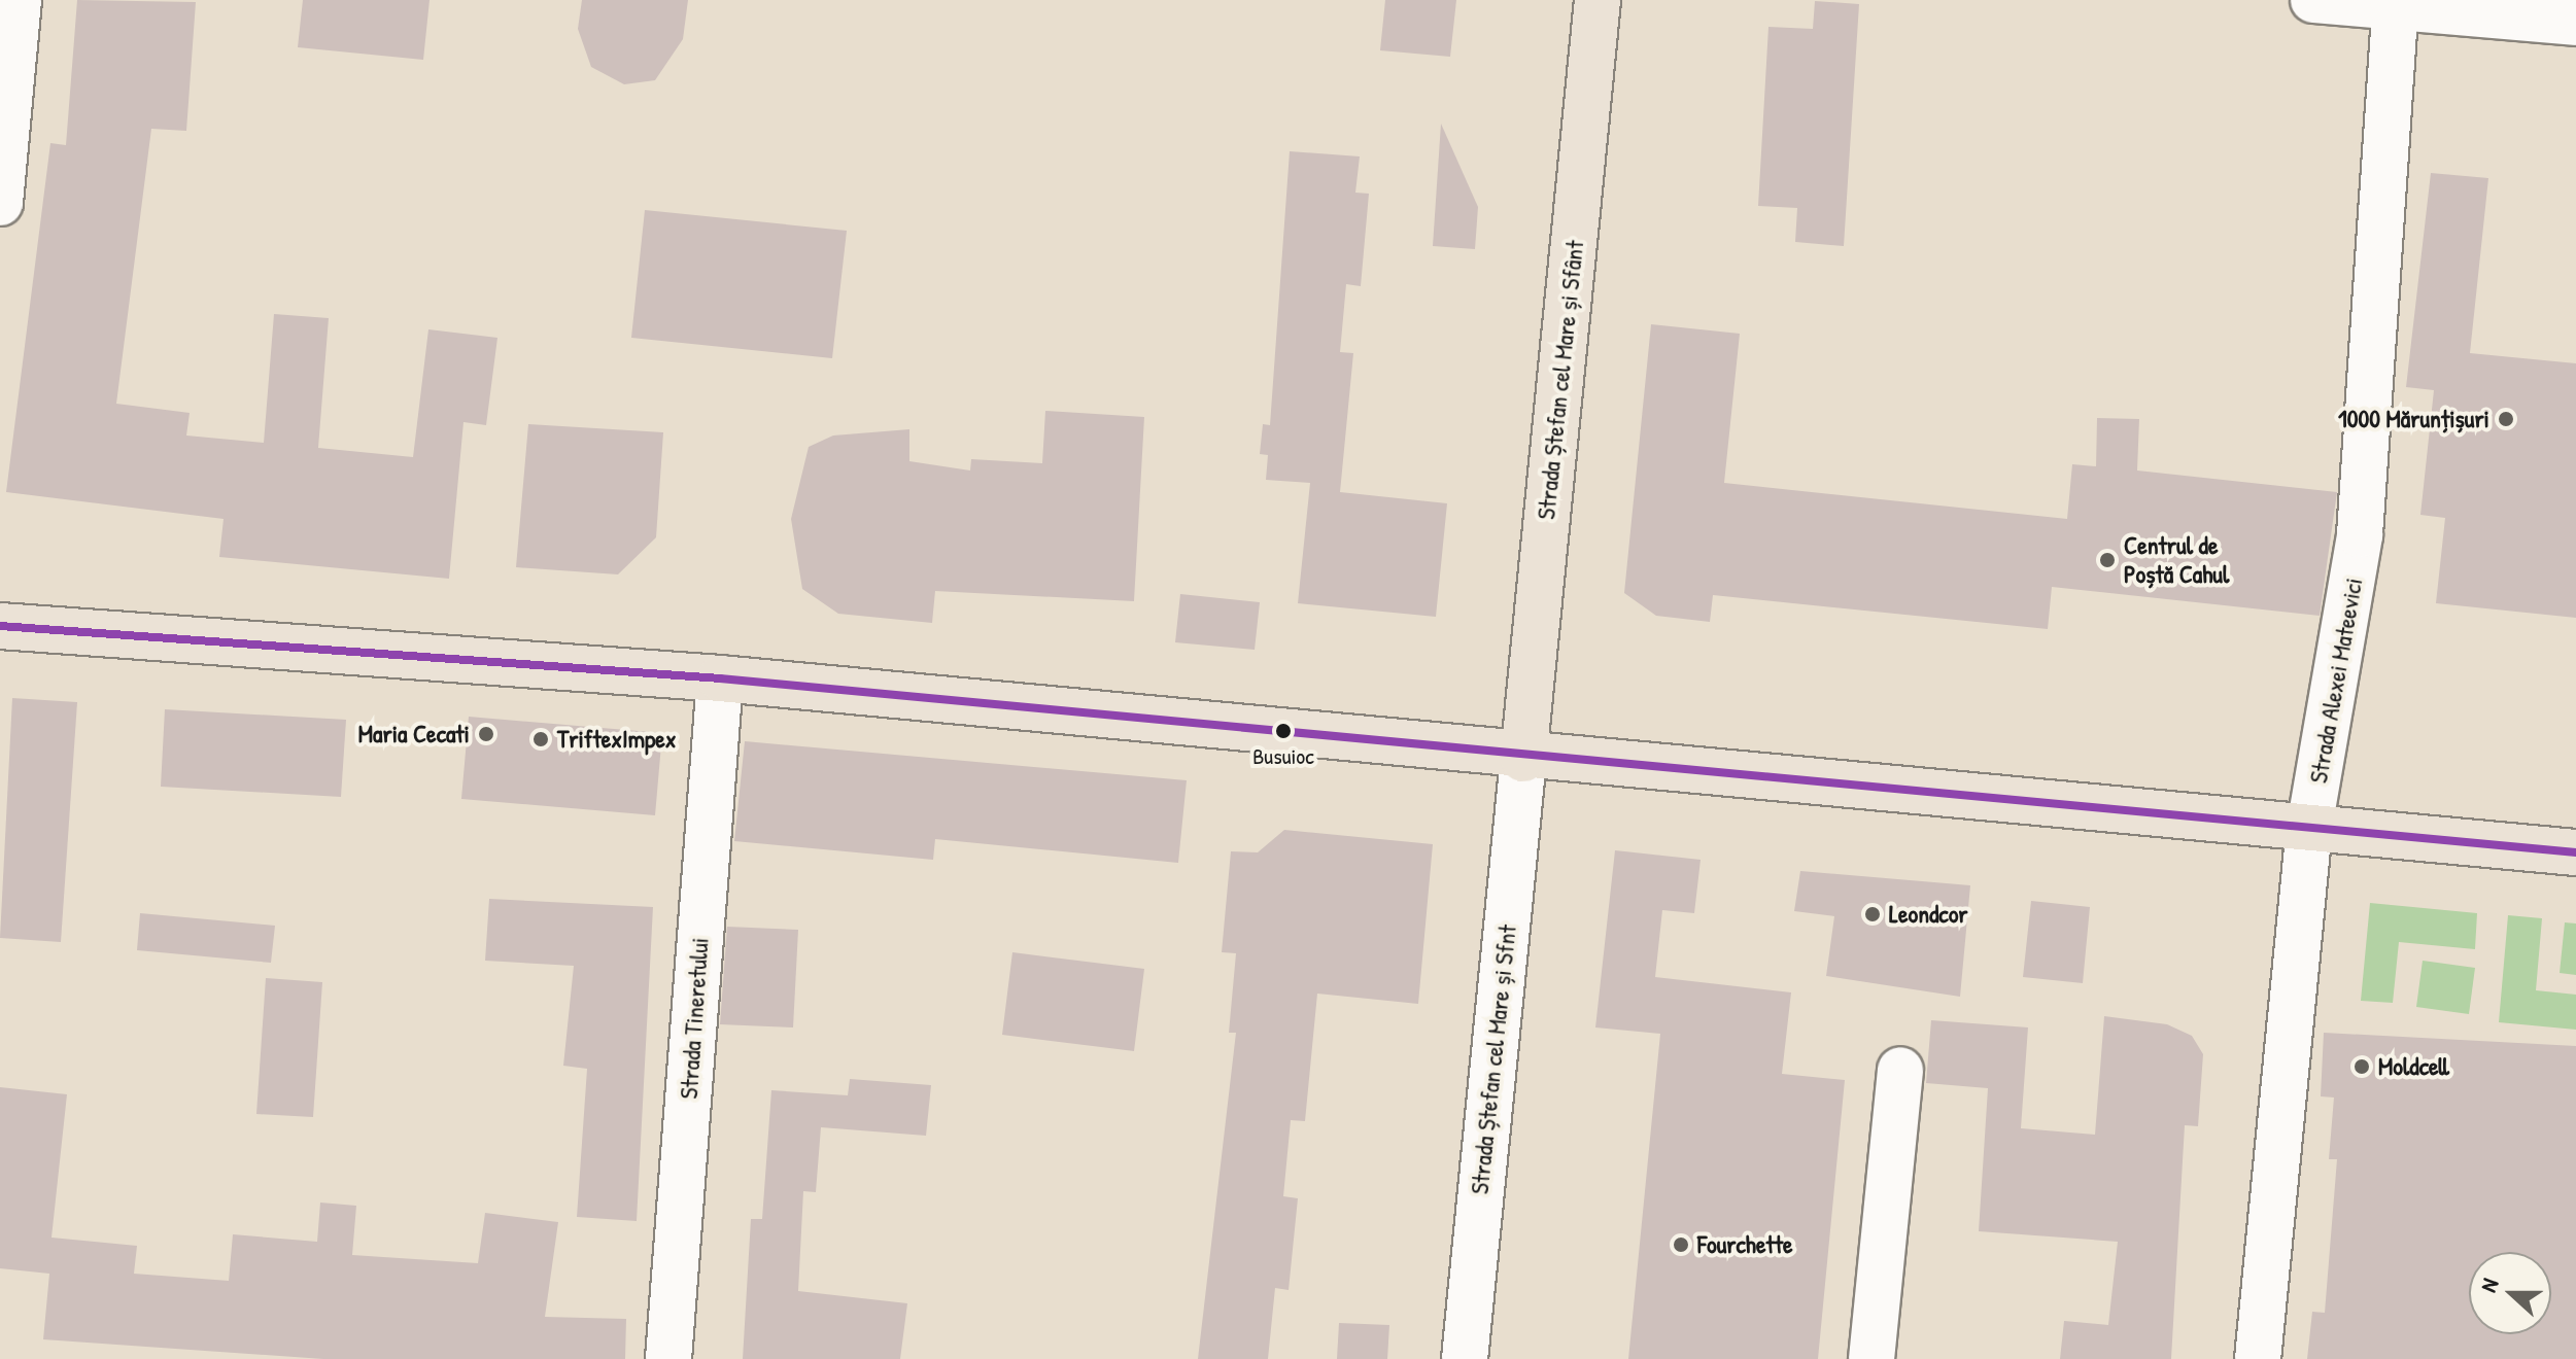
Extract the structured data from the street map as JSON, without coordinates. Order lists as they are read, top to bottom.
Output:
{
  "streets": {
    "main road": ["Strada Ștefan cel Mare și Sfânt"],
    "street": ["Strada Alexei Mateevici", "Strada Tineretului", "Strada Ștefan cel Mare și Sfnt"]
  },
  "crossings": [
    ["Strada Ștefan cel Mare și Sfânt", "Strada Ștefan cel Mare și Sfnt"]
  ],
  "places": [
    "1000 Mărunțișuri",
    "Centrul de Poștă Cahul",
    "Busuioc",
    "Maria Cecati",
    "TriftexImpex",
    "Leondcor",
    "Moldcell",
    "Fourchette"
  ],
  "north": "left"
}
